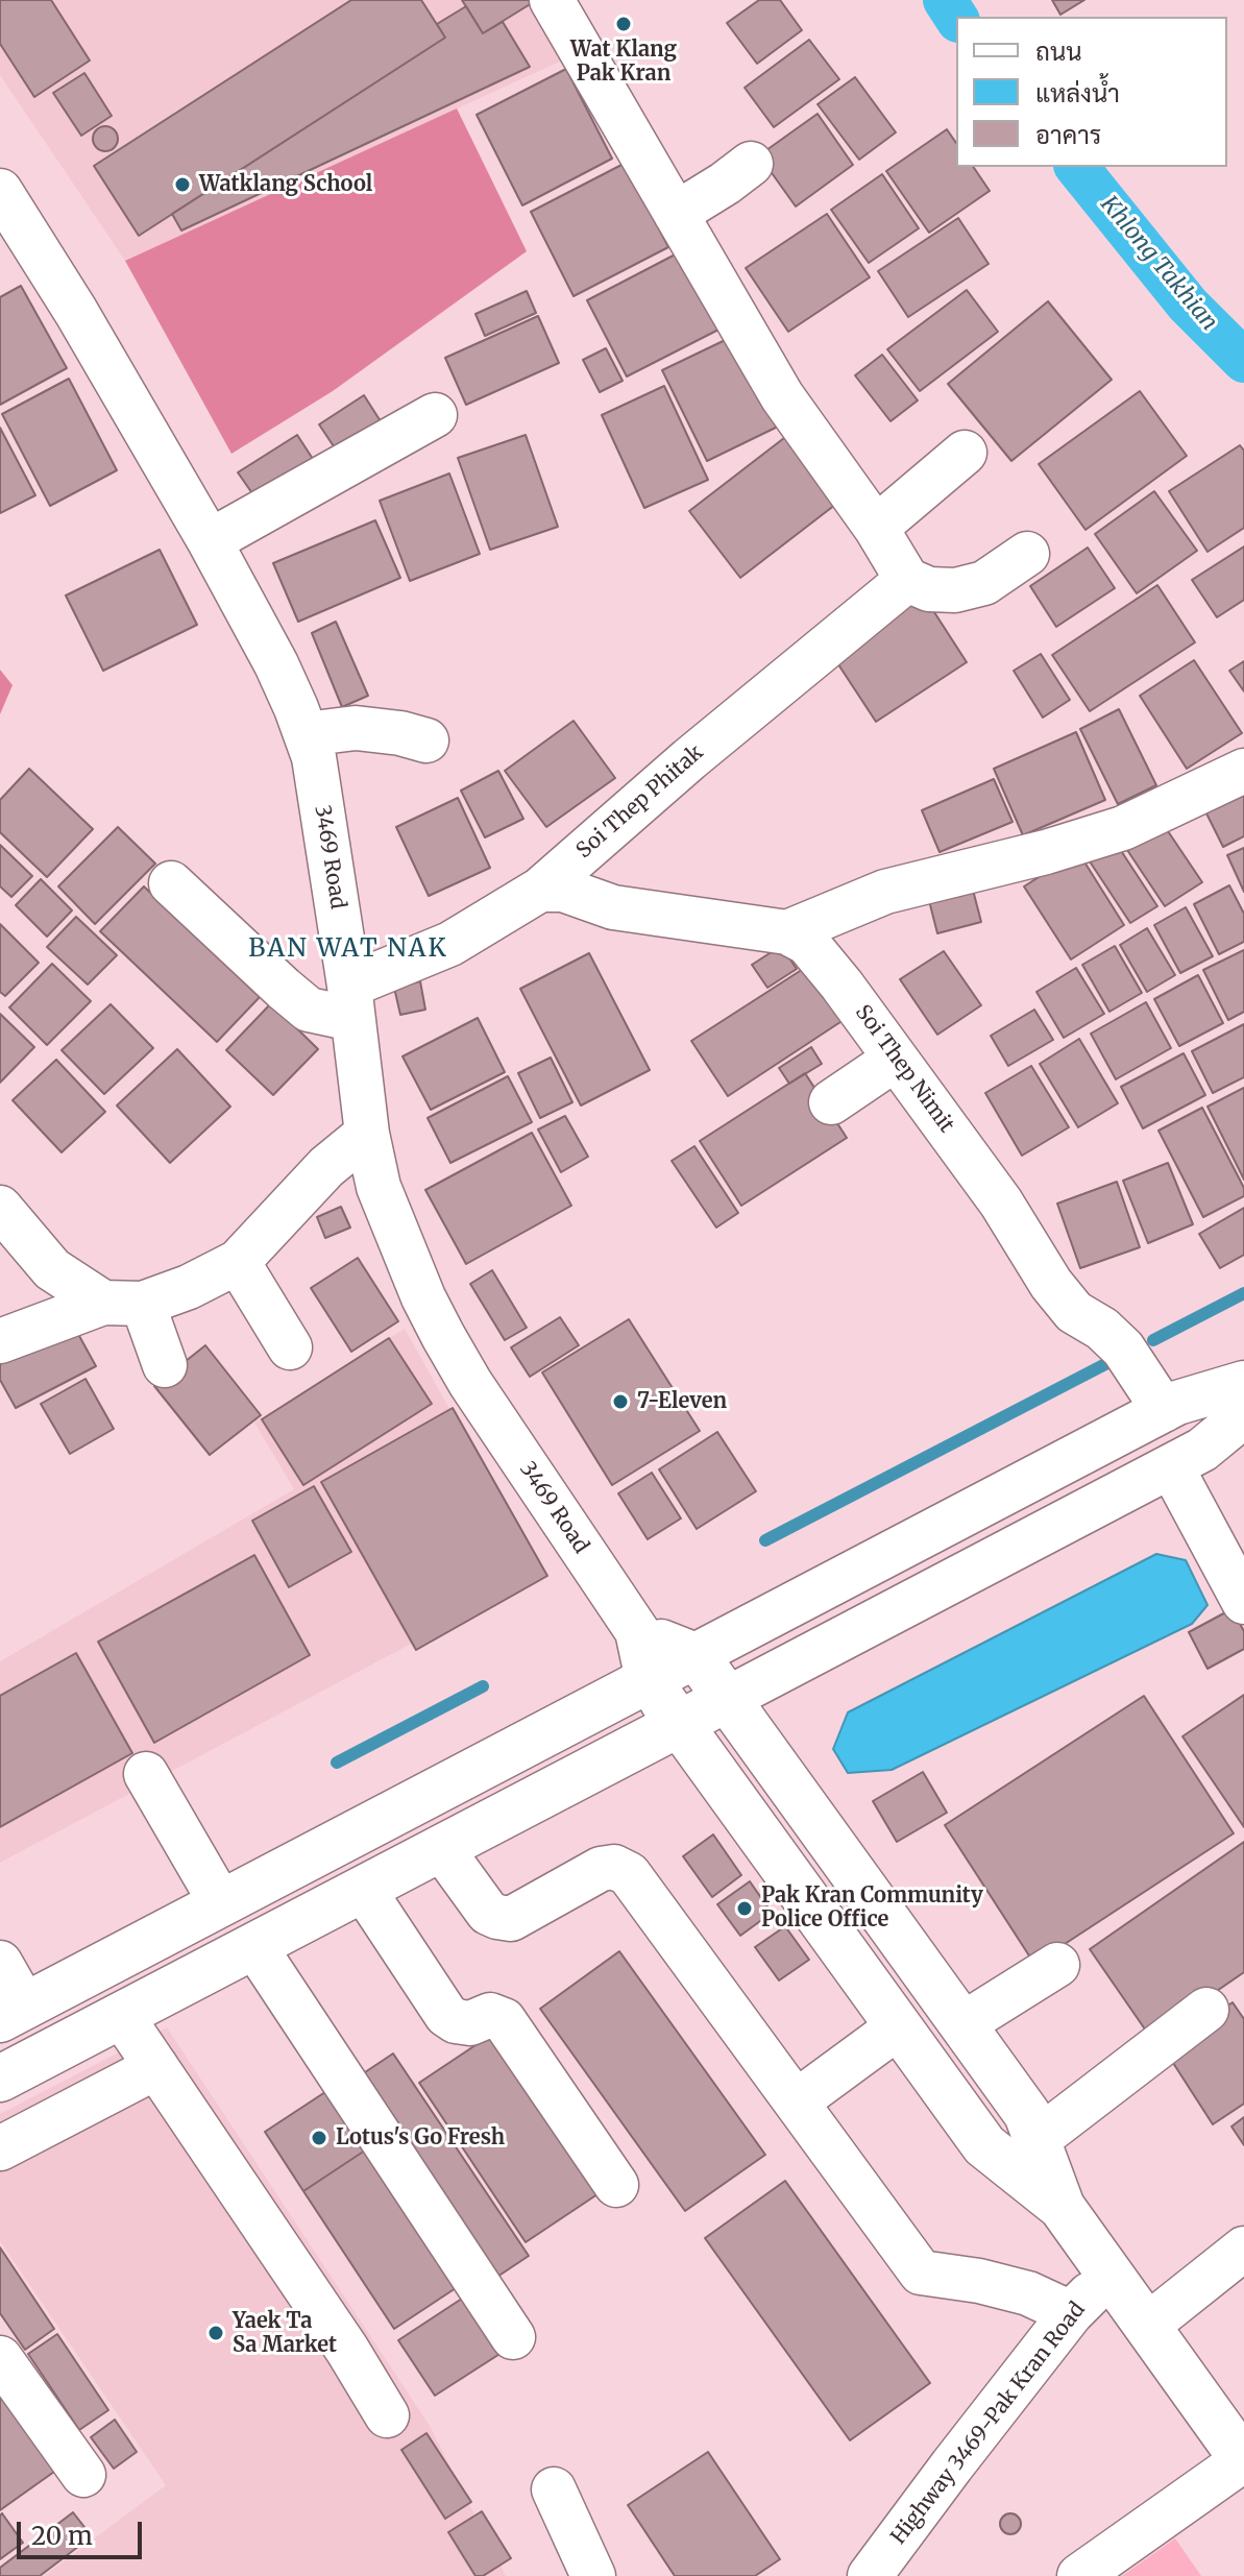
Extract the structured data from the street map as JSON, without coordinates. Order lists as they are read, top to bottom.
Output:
{
  "streets": {
    "street": [
      "Soi Thep Phitak",
      "3469 Road",
      "Soi Thep Nimit",
      "Highway 3469-Pak Kran Road"
    ]
  },
  "crossings": [
    ["Soi Thep Phitak", "3469 Road"]
  ],
  "districts": ["BAN WAT NAK"],
  "water": ["Khlong Takhian"],
  "places": [
    "Wat Klang Pak Kran",
    "Watklang School",
    "7-Eleven",
    "Pak Kran Community Police Office",
    "Lotus's Go Fresh",
    "Yaek Ta Sa Market"
  ],
  "legend": ["ถนน", "แหล่งน้ำ", "อาคาร"],
  "scale_bar": "20 m"
}
